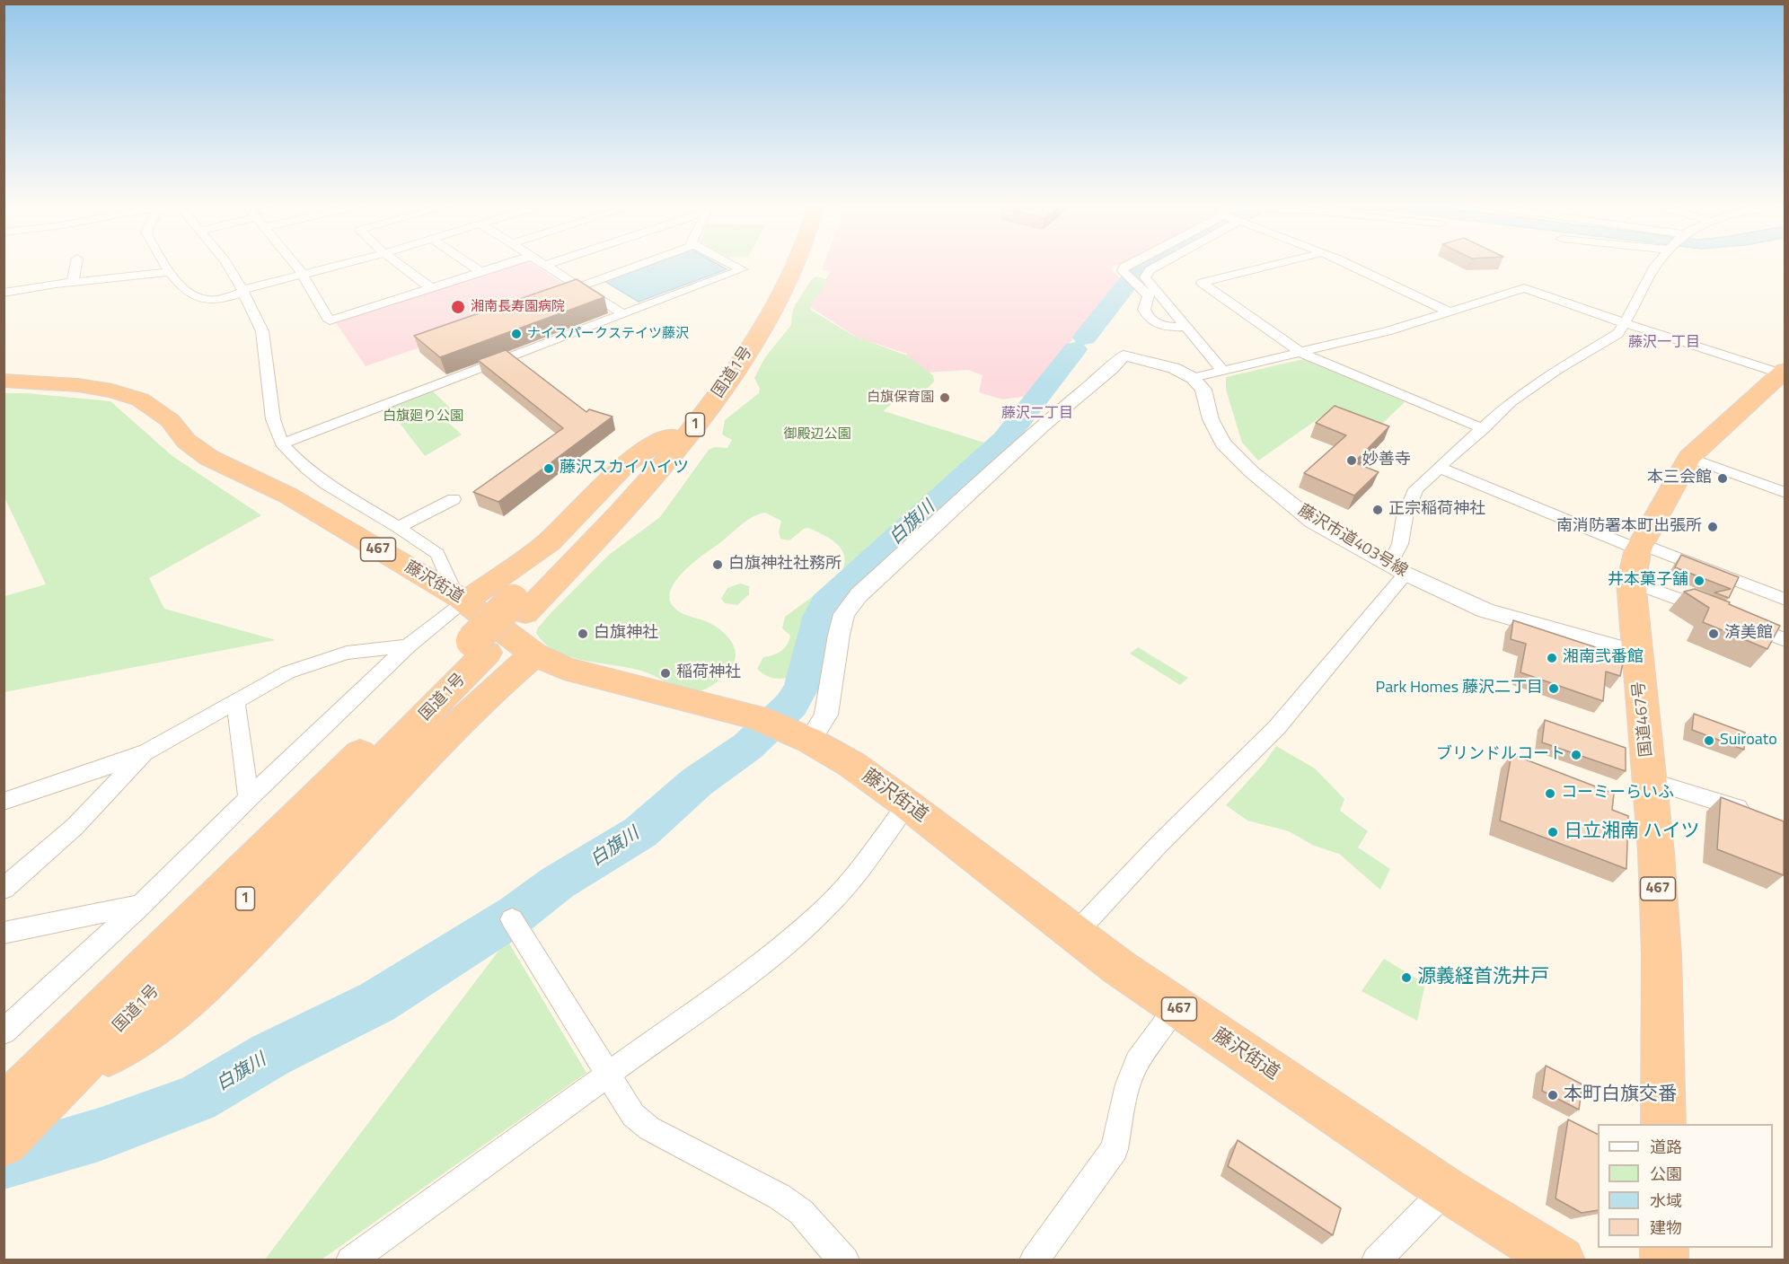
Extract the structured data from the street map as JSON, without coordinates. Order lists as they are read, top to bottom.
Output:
{
  "streets": {
    "highway": [
      "国道1号",
      "1",
      "467",
      "藤沢街道",
      "国道467号"
    ],
    "street": ["藤沢市道403号線"]
  },
  "crossings": [
    ["藤沢市道403号線", "国道467号"]
  ],
  "districts": ["藤沢一丁目", "藤沢二丁目"],
  "water": ["白旗川"],
  "parks": ["白旗廻り公園", "御殿辺公園"],
  "places": [
    "湘南長寿園病院",
    "ナイスパークステイツ藤沢",
    "白旗保育園",
    "妙善寺",
    "藤沢スカイハイツ",
    "本三会館",
    "正宗稲荷神社",
    "南消防署本町出張所",
    "白旗神社社務所",
    "井本菓子舗",
    "白旗神社",
    "済美館",
    "湘南弐番館",
    "稲荷神社",
    "Park Homes 藤沢二丁目",
    "Suiroato",
    "ブリンドルコート",
    "コーミーらいふ",
    "日立湘南 ハイツ",
    "源義経首洗井戸",
    "本町白旗交番"
  ],
  "legend": [
    "道路",
    "公園",
    "水域",
    "建物"
  ]
}
